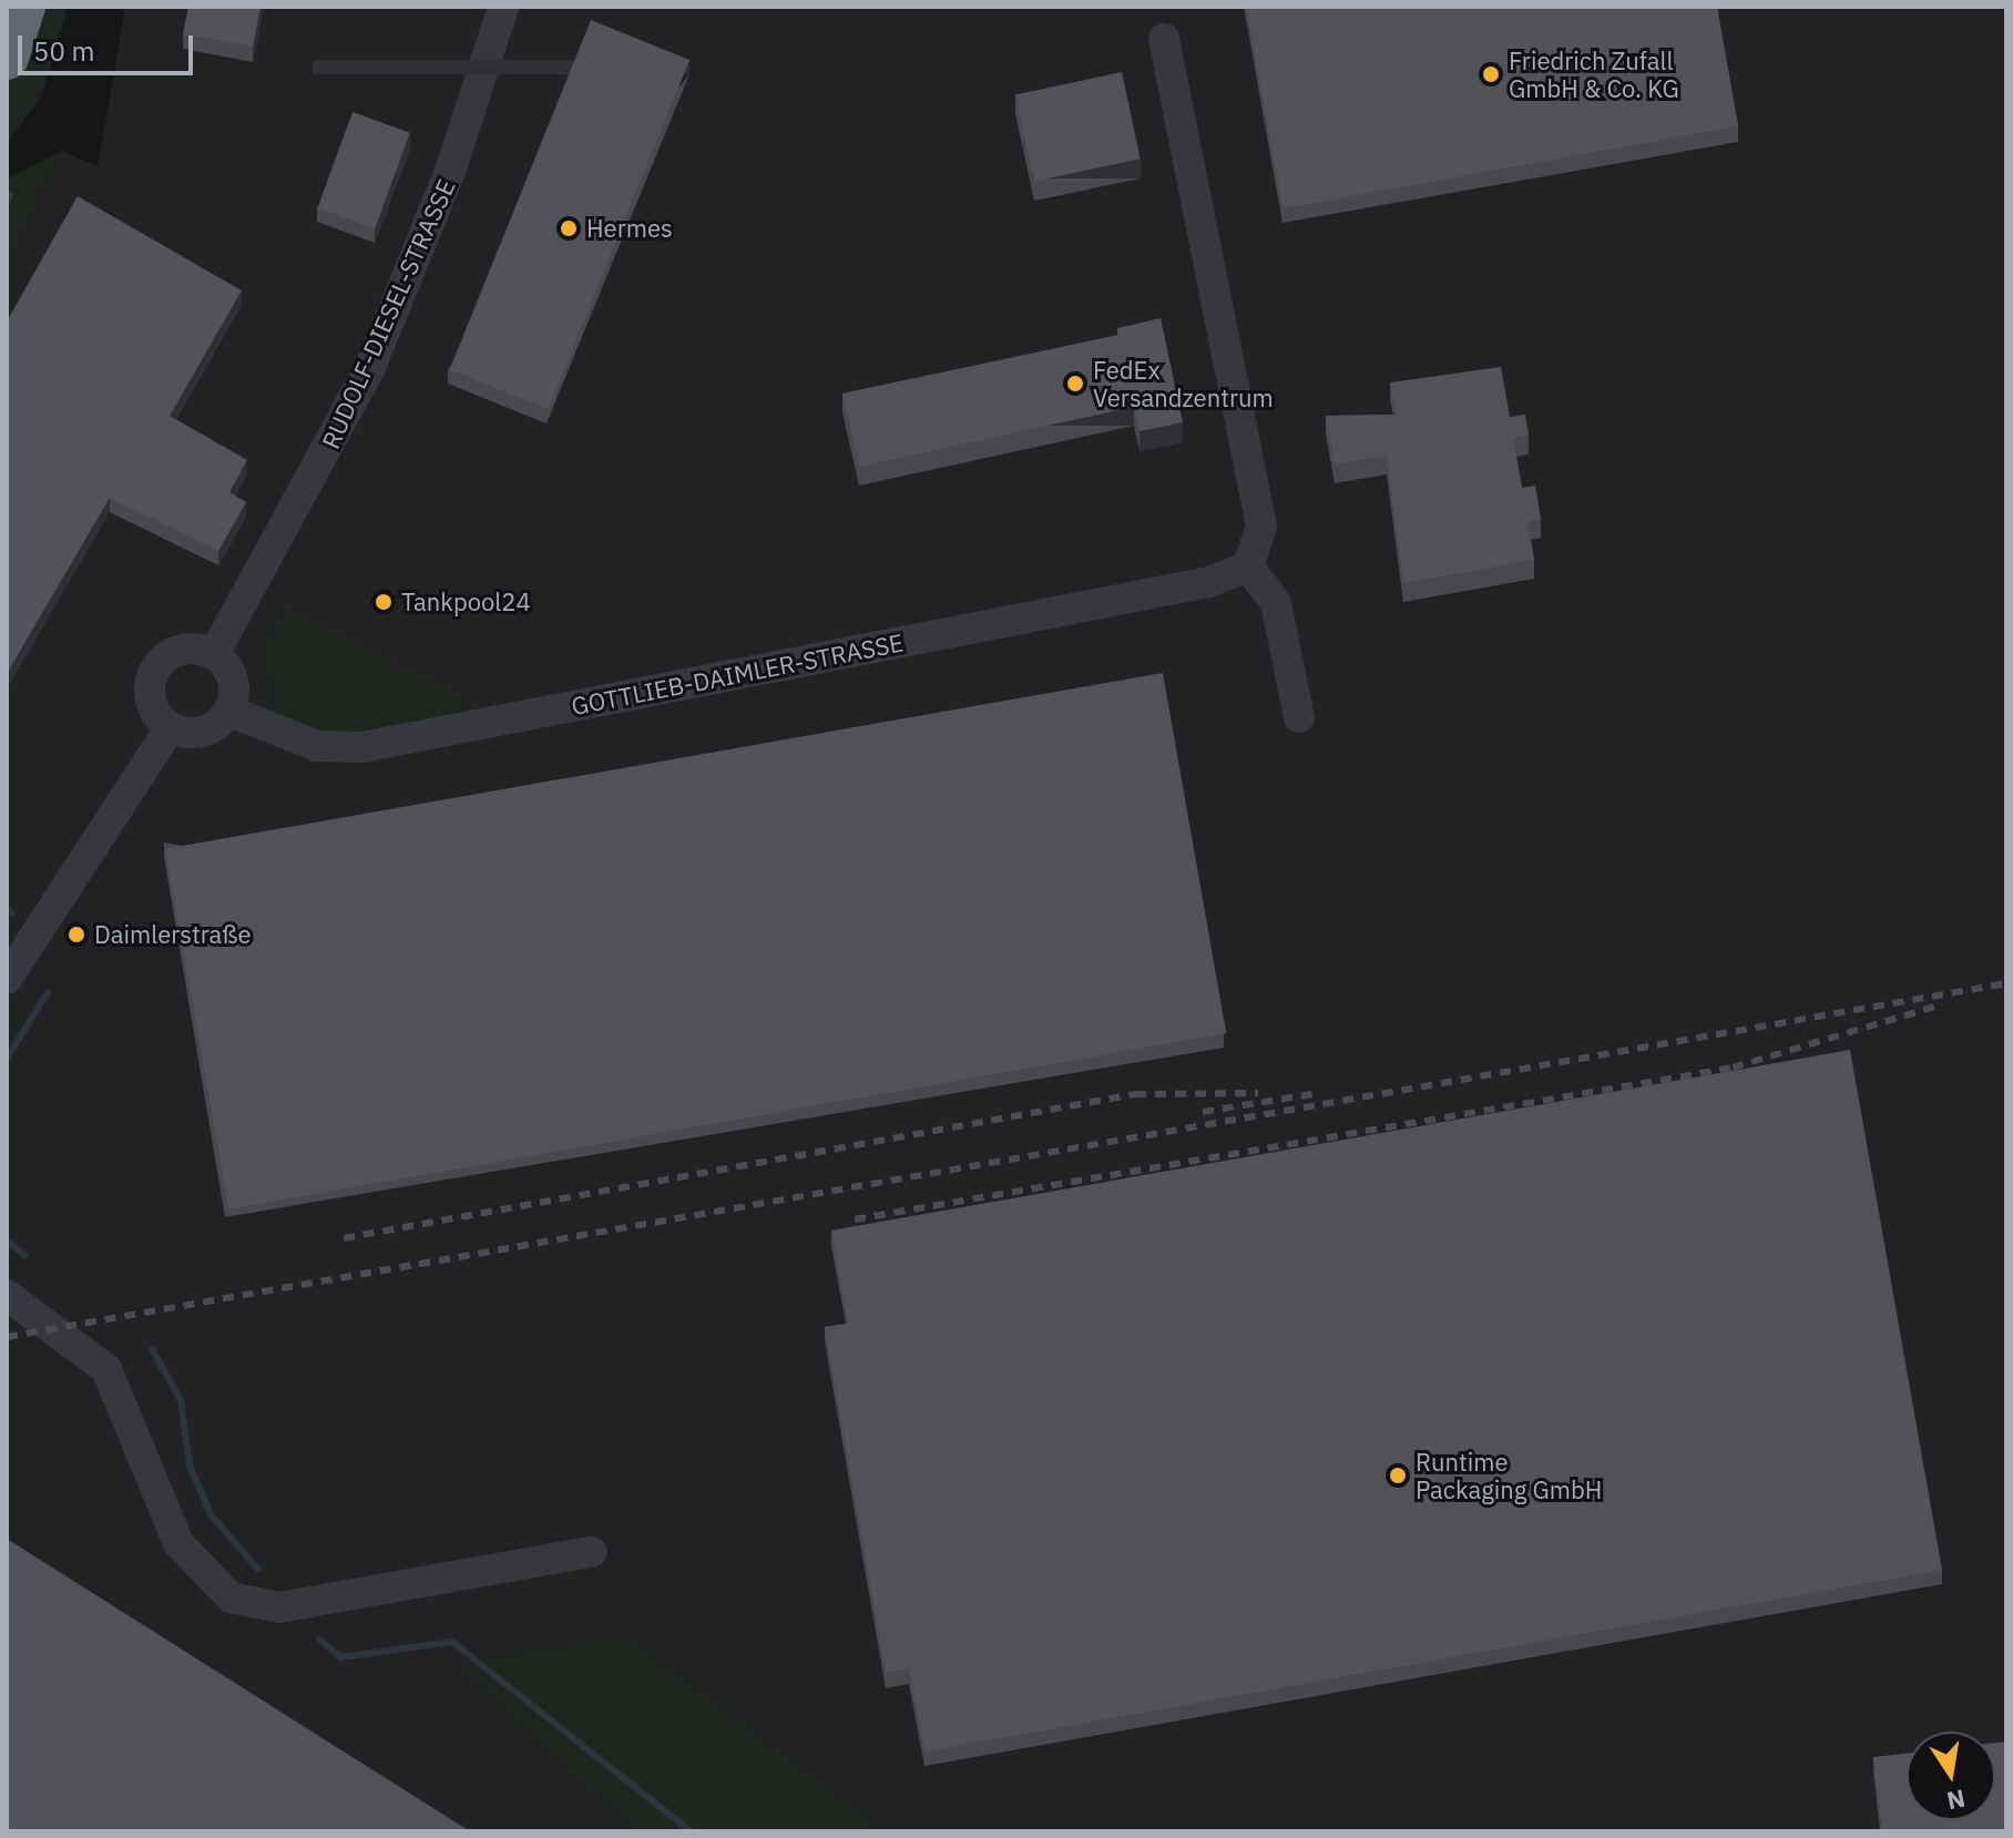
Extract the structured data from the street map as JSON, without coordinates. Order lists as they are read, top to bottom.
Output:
{
  "streets": {
    "street": ["RUDOLF-DIESEL-STRASSE", "GOTTLIEB-DAIMLER-STRASSE"]
  },
  "crossings": [
    ["RUDOLF-DIESEL-STRASSE", "GOTTLIEB-DAIMLER-STRASSE"]
  ],
  "places": [
    "Friedrich Zufall GmbH & Co. KG",
    "Hermes",
    "FedEx Versandzentrum",
    "Tankpool24",
    "Daimlerstraße",
    "Runtime Packaging GmbH"
  ],
  "scale_bar": "50 m",
  "north": "bottom"
}
